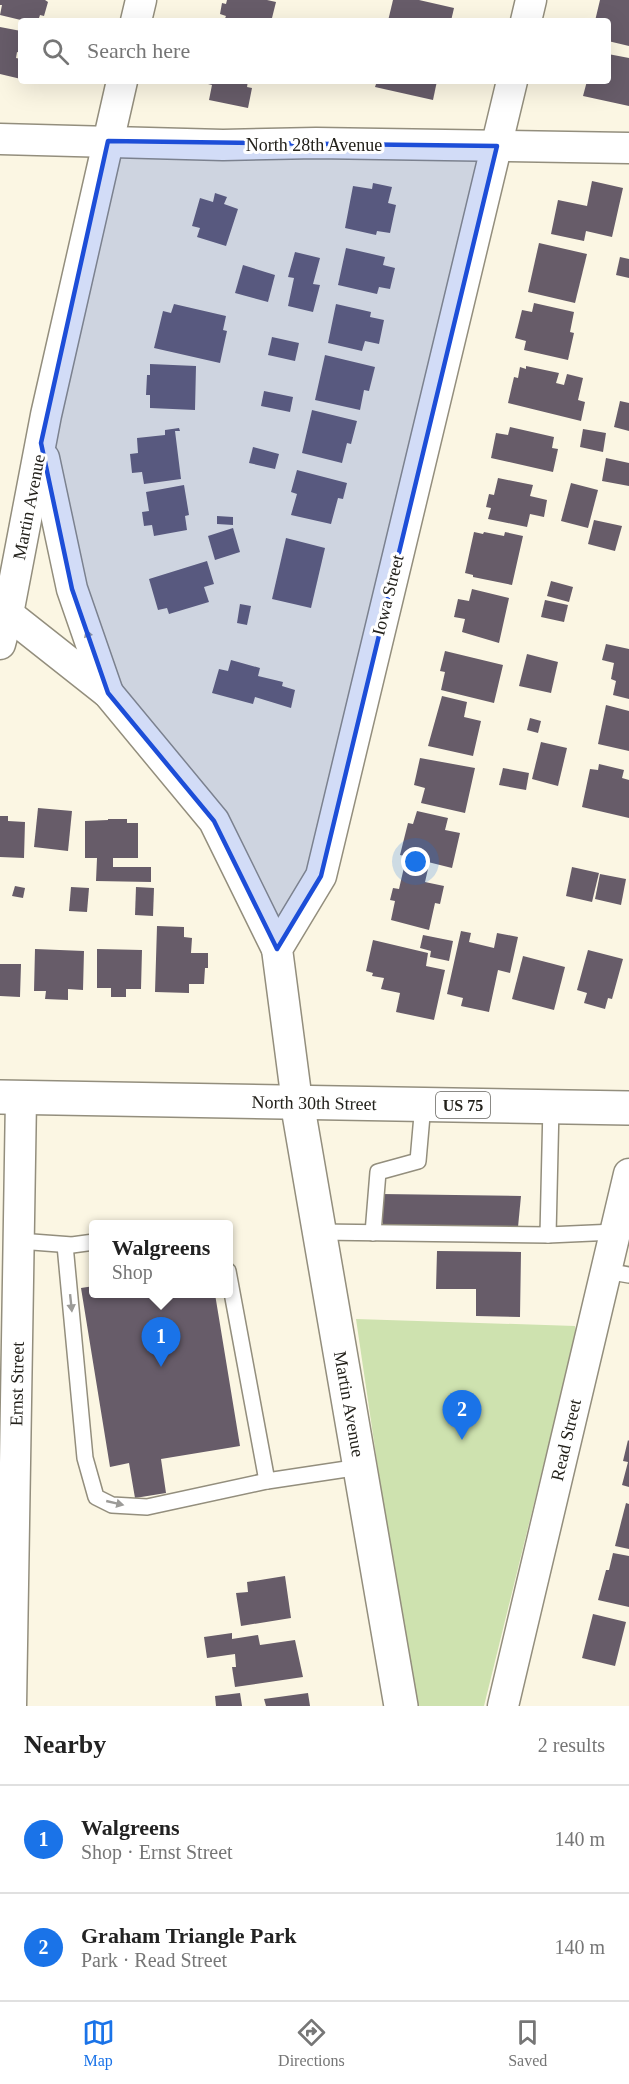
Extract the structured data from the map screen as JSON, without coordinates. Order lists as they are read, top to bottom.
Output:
{
  "streets": {
    "main road": ["Martin Avenue", "North 30th Street", "US 75"],
    "street": [
      "North 28th Avenue",
      "Iowa Street",
      "Ernst Street",
      "Read Street"
    ]
  },
  "crossings": [
    ["North 28th Avenue", "Martin Avenue"],
    ["North 28th Avenue", "Iowa Street"],
    ["Martin Avenue", "North 30th Street"],
    ["North 30th Street", "Ernst Street"]
  ],
  "page": {
    "search": "Search here",
    "popup": ["Walgreens", "Shop"],
    "pins": ["1", "2"],
    "heading": ["Nearby", "2 results"],
    "list": [
      {
        "mark": "1",
        "name": "Walgreens",
        "note": "Shop · Ernst Street",
        "value": "140 m"
      },
      {
        "mark": "2",
        "name": "Graham Triangle Park",
        "note": "Park · Read Street",
        "value": "140 m"
      }
    ],
    "nav": ["Map", "Directions", "Saved"]
  }
}
